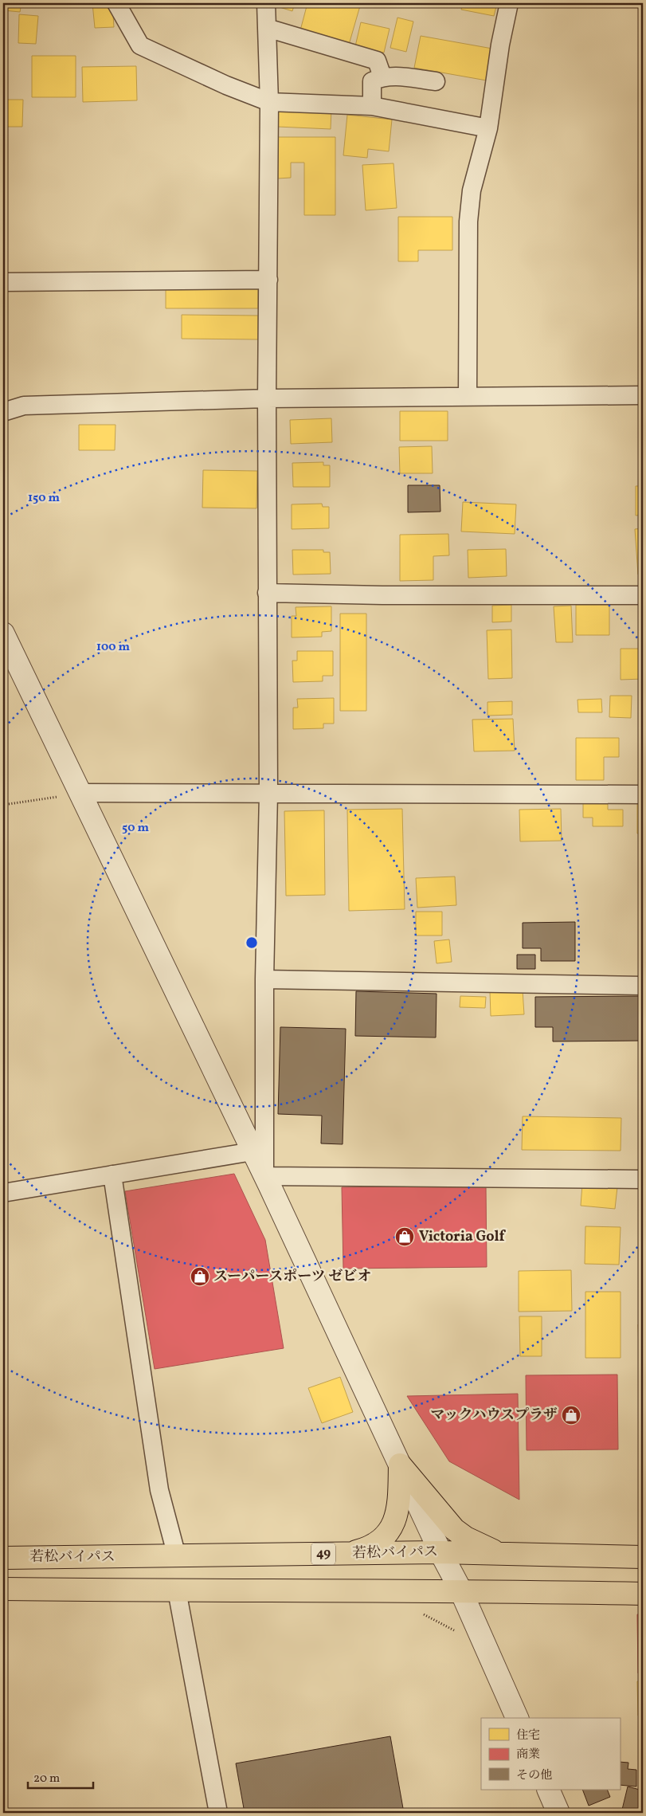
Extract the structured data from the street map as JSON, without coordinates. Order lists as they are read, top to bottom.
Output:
{
  "streets": {
    "highway": ["若松バイパス", "49"]
  },
  "places": {
    "shop": ["Victoria Golf", "スーパースポーツ ゼビオ", "マックハウスプラザ"]
  },
  "legend": ["住宅", "商業", "その他"],
  "scale_bar": "20 m",
  "rings": ["150 m", "100 m", "50 m"]
}
